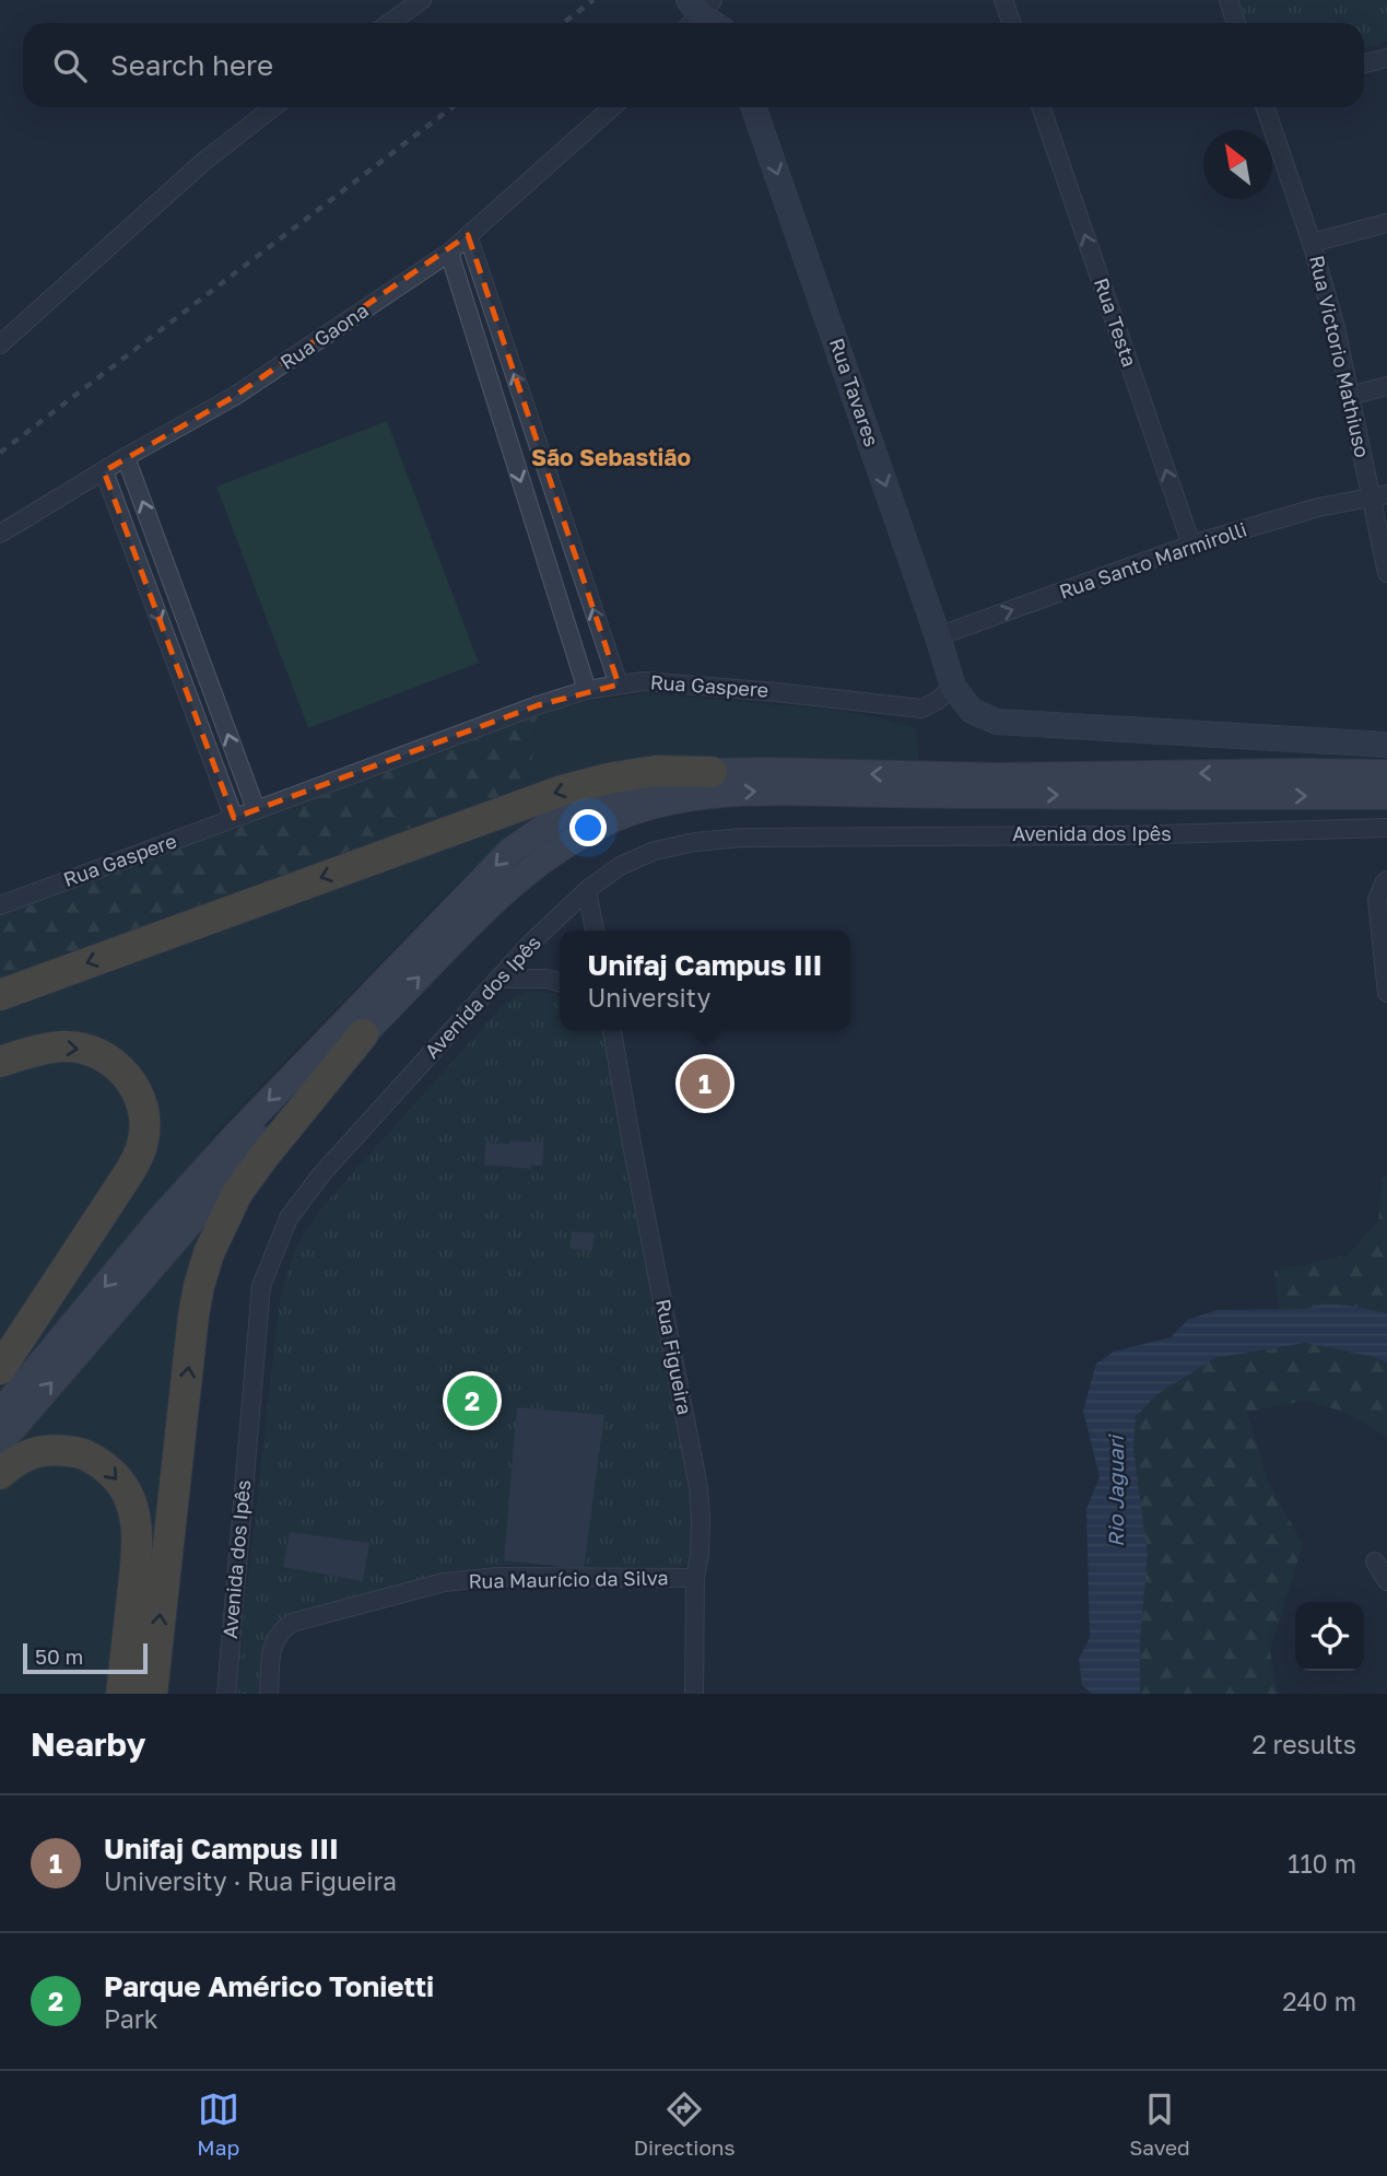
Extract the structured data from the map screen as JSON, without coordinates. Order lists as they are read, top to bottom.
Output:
{
  "streets": {
    "street": [
      "Rua Testa",
      "Rua Gaona",
      "Rua Victorio Mathiuso",
      "Rua Tavares",
      "Rua Santo Marmirolli",
      "Rua Gaspere",
      "Avenida dos Ipês",
      "Rua Figueira",
      "Rua Maurício da Silva"
    ]
  },
  "crossings": [
    ["Rua Testa", "Rua Santo Marmirolli"],
    ["Rua Victorio Mathiuso", "Rua Santo Marmirolli"],
    ["Rua Tavares", "Rua Santo Marmirolli"],
    ["Rua Tavares", "Rua Gaspere"],
    ["Rua Figueira", "Rua Maurício da Silva"]
  ],
  "one_way": ["Rua Testa", "Rua Tavares", "Rua Santo Marmirolli"],
  "districts": ["São Sebastião"],
  "water": ["Rio Jaguari"],
  "scale_bar": "50 m",
  "north": "top left",
  "page": {
    "search": "Search here",
    "popup": ["Unifaj Campus III", "University"],
    "pins": ["1", "2"],
    "scale": "50 m",
    "heading": ["Nearby", "2 results"],
    "list": [
      {
        "mark": "1",
        "name": "Unifaj Campus III",
        "note": "University · Rua Figueira",
        "value": "110 m"
      },
      {
        "mark": "2",
        "name": "Parque Américo Tonietti",
        "note": "Park",
        "value": "240 m"
      }
    ],
    "nav": ["Map", "Directions", "Saved"]
  }
}
